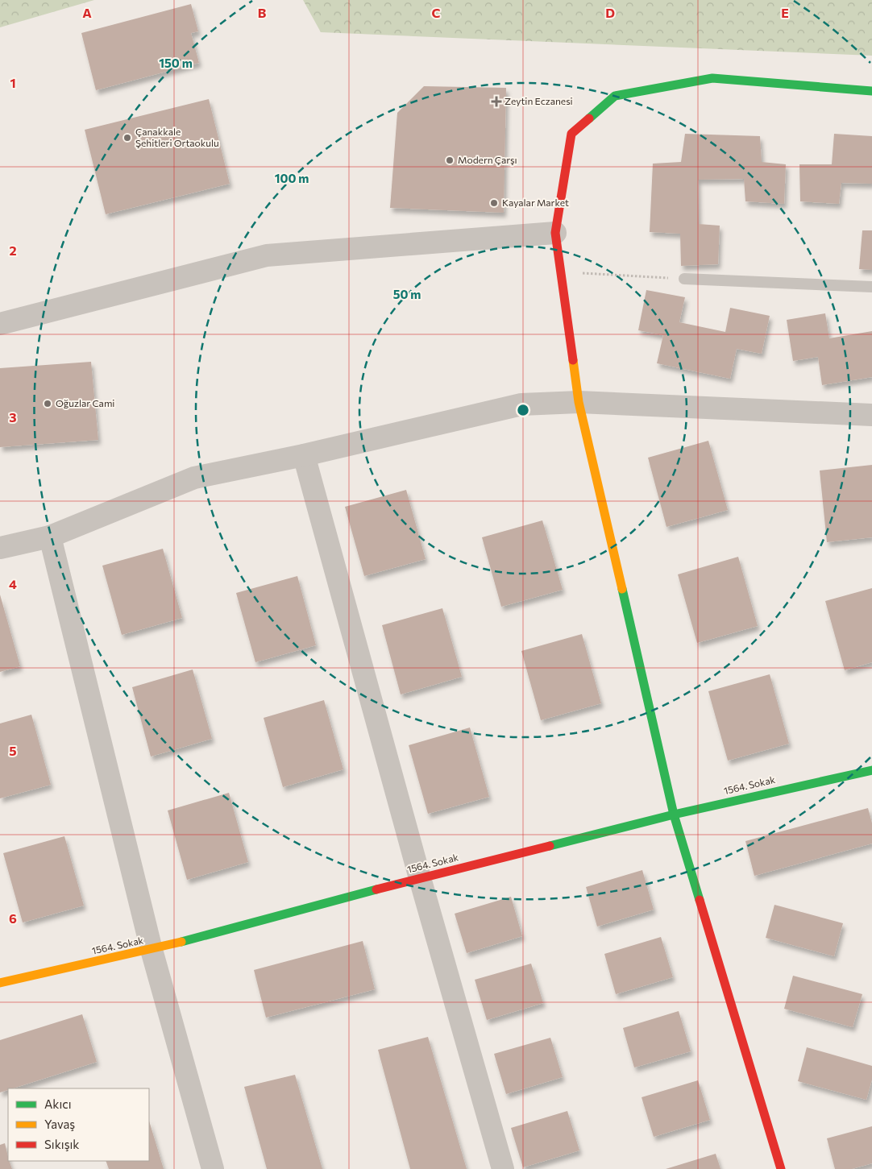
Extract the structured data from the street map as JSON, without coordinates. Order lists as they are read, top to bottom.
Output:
{
  "streets": {
    "street": ["1564. Sokak"]
  },
  "places": {
    "health": ["Zeytin Eczanesi"],
    "other": [
      "Çanakkale Şehitleri Ortaokulu",
      "Modern Çarşı",
      "Kayalar Market",
      "Oğuzlar Cami"
    ]
  },
  "legend": ["Akıcı", "Yavaş", "Sıkışık"],
  "grid": {
    "columns": [
      "A",
      "B",
      "C",
      "D",
      "E"
    ],
    "rows": [
      "1",
      "2",
      "3",
      "4",
      "5",
      "6"
    ]
  },
  "rings": ["150 m", "100 m", "50 m"]
}
